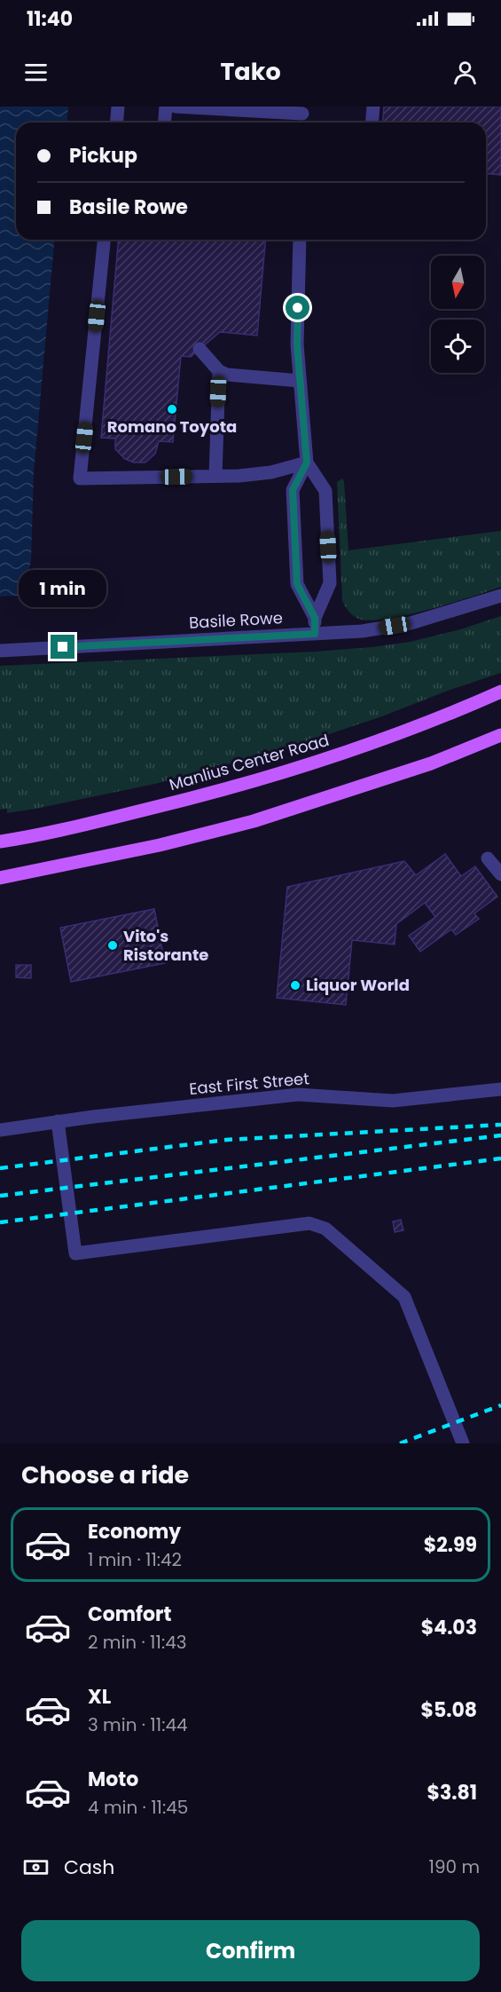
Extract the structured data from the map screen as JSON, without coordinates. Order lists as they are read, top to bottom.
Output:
{
  "streets": {
    "main road": ["Manlius Center Road"],
    "street": ["Basile Rowe", "East First Street"]
  },
  "places": ["Romano Toyota", "Vito's Ristorante", "Liquor World"],
  "north": "bottom",
  "page": {
    "status": "11:40",
    "header": "Tako",
    "banner": ["Pickup", "Basile Rowe"],
    "bubble": "1 min",
    "heading": "Choose a ride",
    "list": [
      {
        "name": "Economy",
        "note": "1 min · 11:42",
        "value": "$2.99"
      },
      {
        "name": "Comfort",
        "note": "2 min · 11:43",
        "value": "$4.03"
      },
      {
        "name": "XL",
        "note": "3 min · 11:44",
        "value": "$5.08"
      },
      {
        "name": "Moto",
        "note": "4 min · 11:45",
        "value": "$3.81"
      }
    ],
    "pay": ["Cash", "190 m"],
    "buttons": "Confirm"
  }
}
